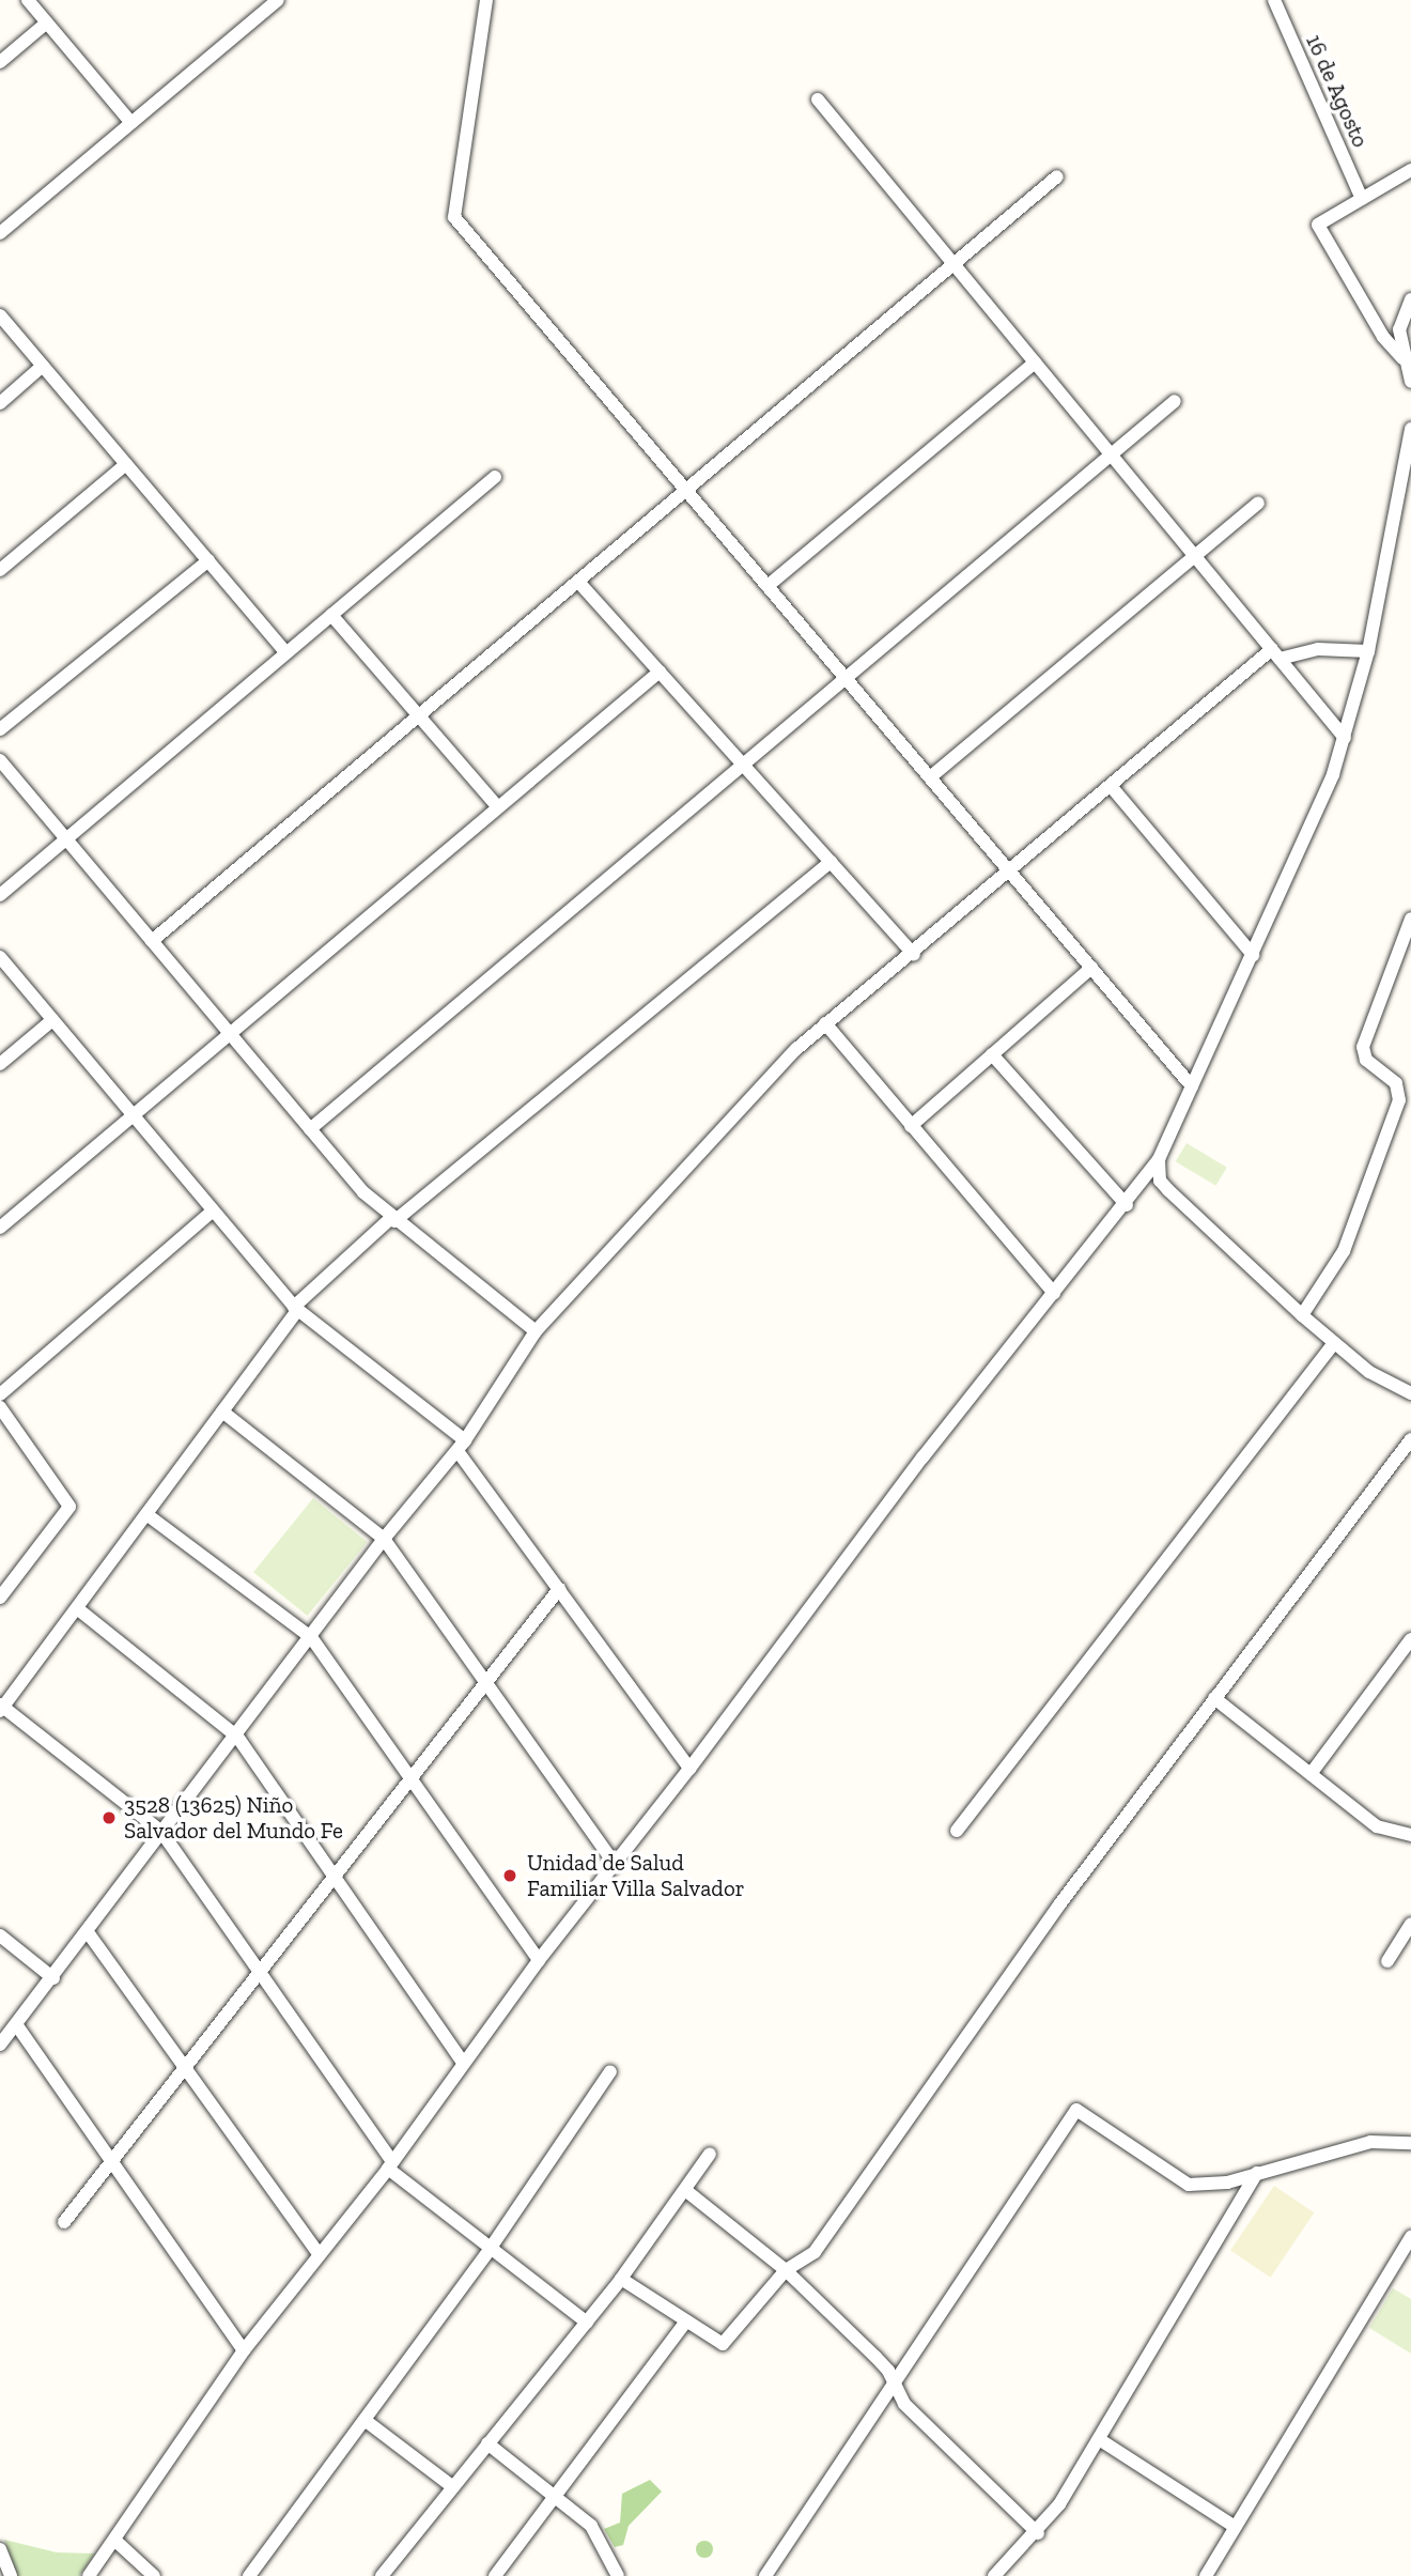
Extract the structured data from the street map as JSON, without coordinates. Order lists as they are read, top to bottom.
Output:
{
  "streets": {
    "street": ["16 de Agosto"]
  },
  "places": ["3528 (13625) Niño Salvador del Mundo Fe", "Unidad de Salud Familiar Villa Salvador"]
}
